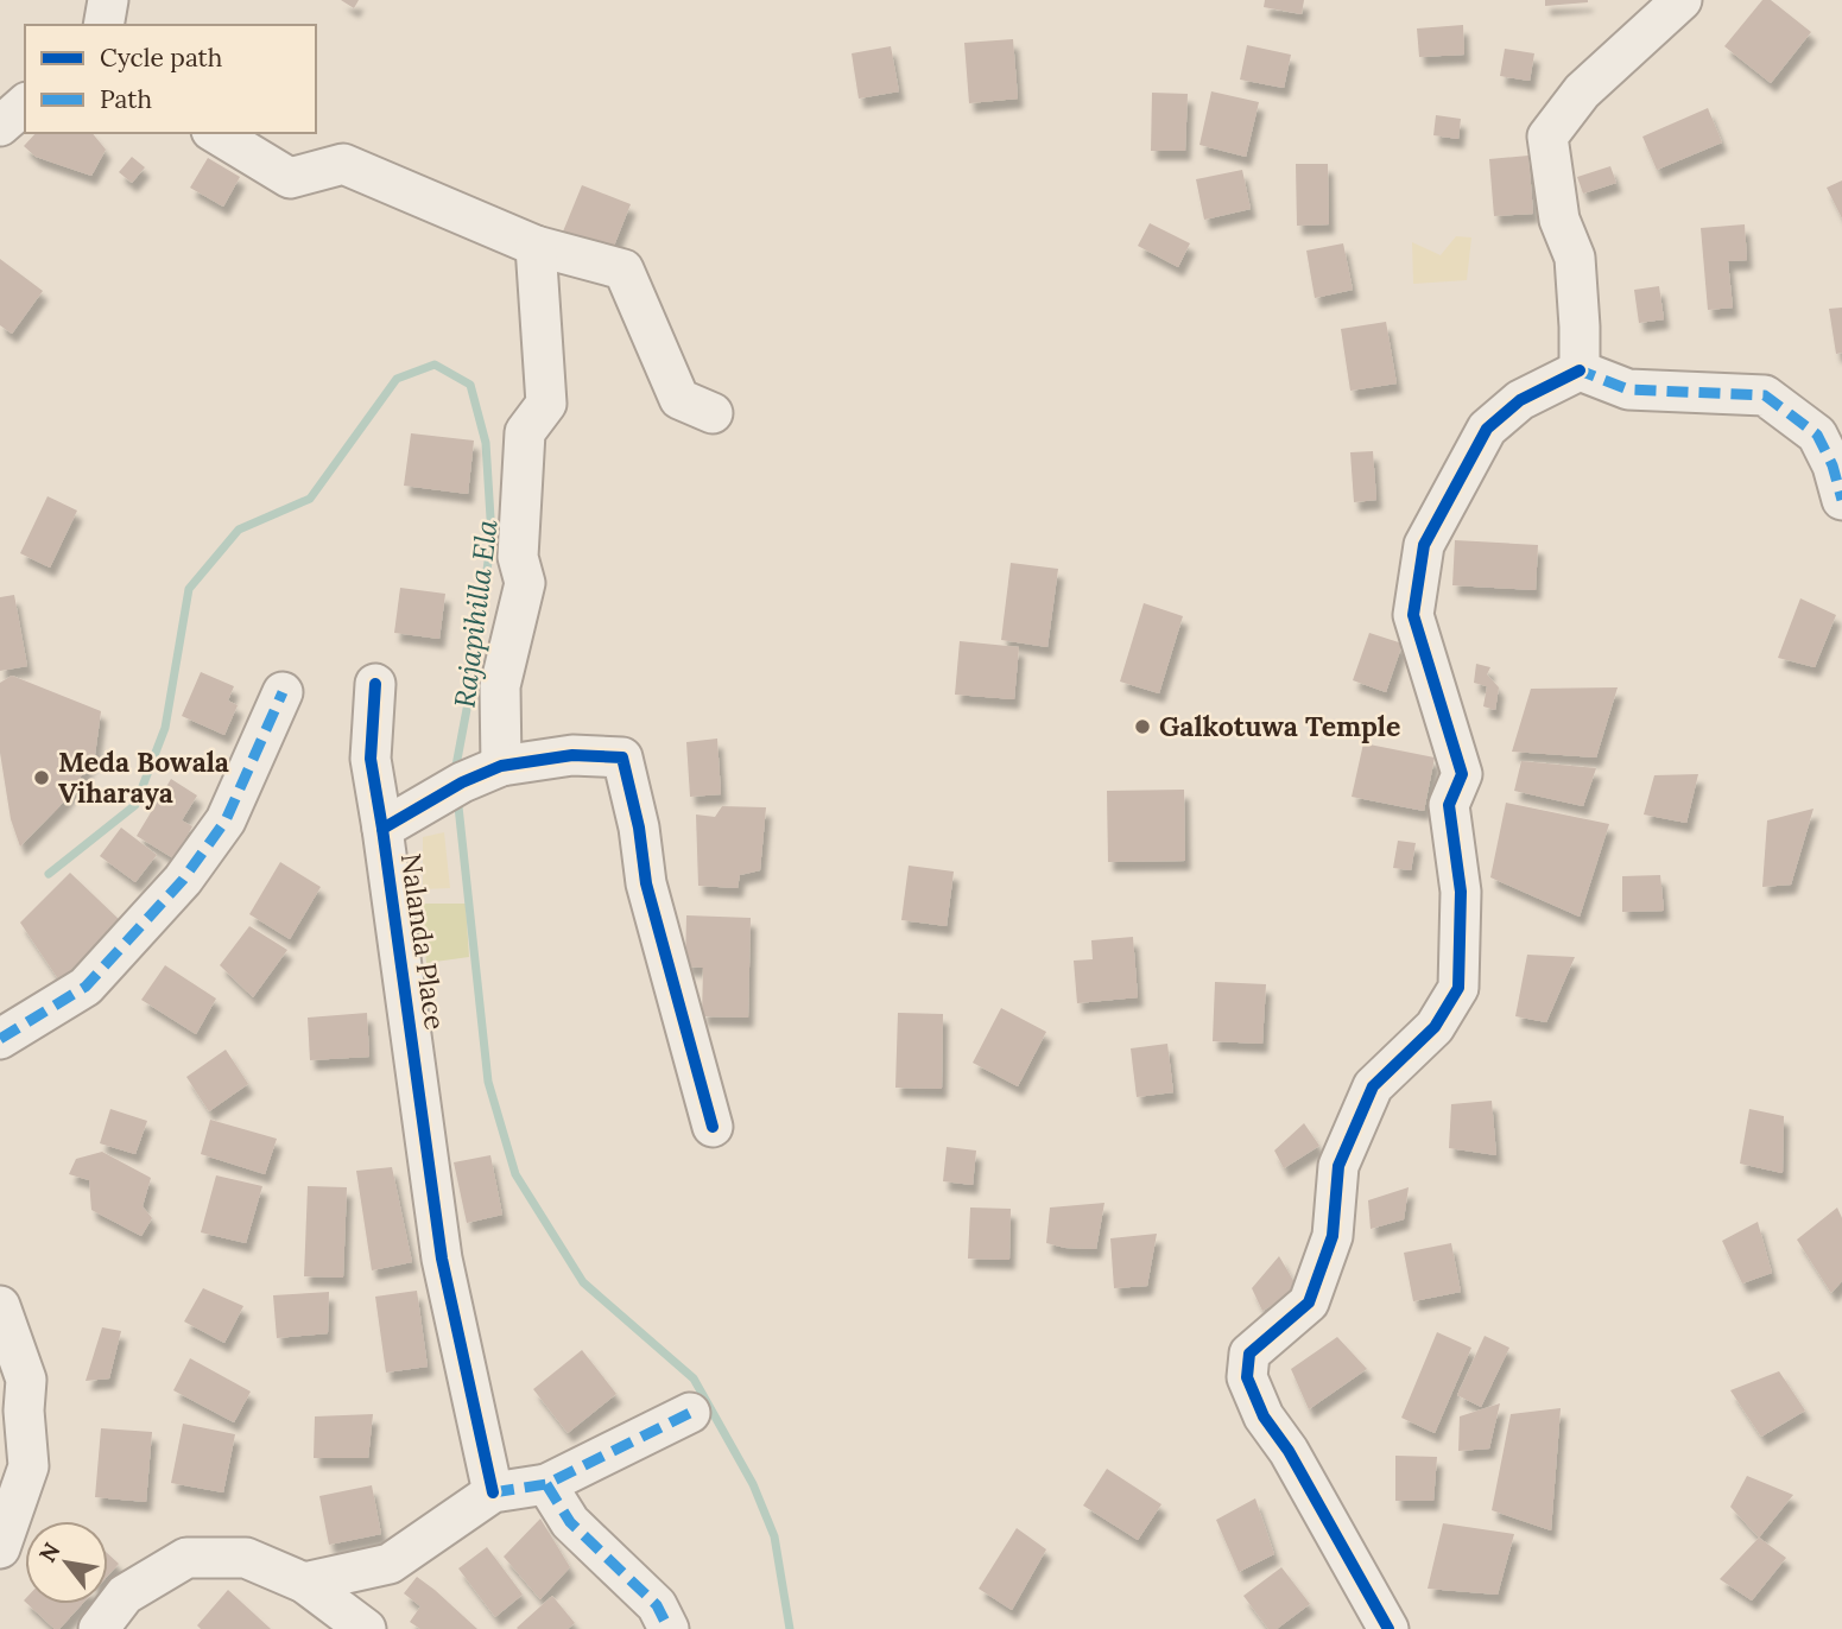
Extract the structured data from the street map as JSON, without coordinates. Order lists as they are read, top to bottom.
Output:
{
  "streets": {
    "street": ["Nalanda Place"]
  },
  "water": ["Rajapihilla Ela"],
  "places": ["Galkotuwa Temple", "Meda Bowala Viharaya"],
  "legend": ["Cycle path", "Path"],
  "north": "top left"
}
